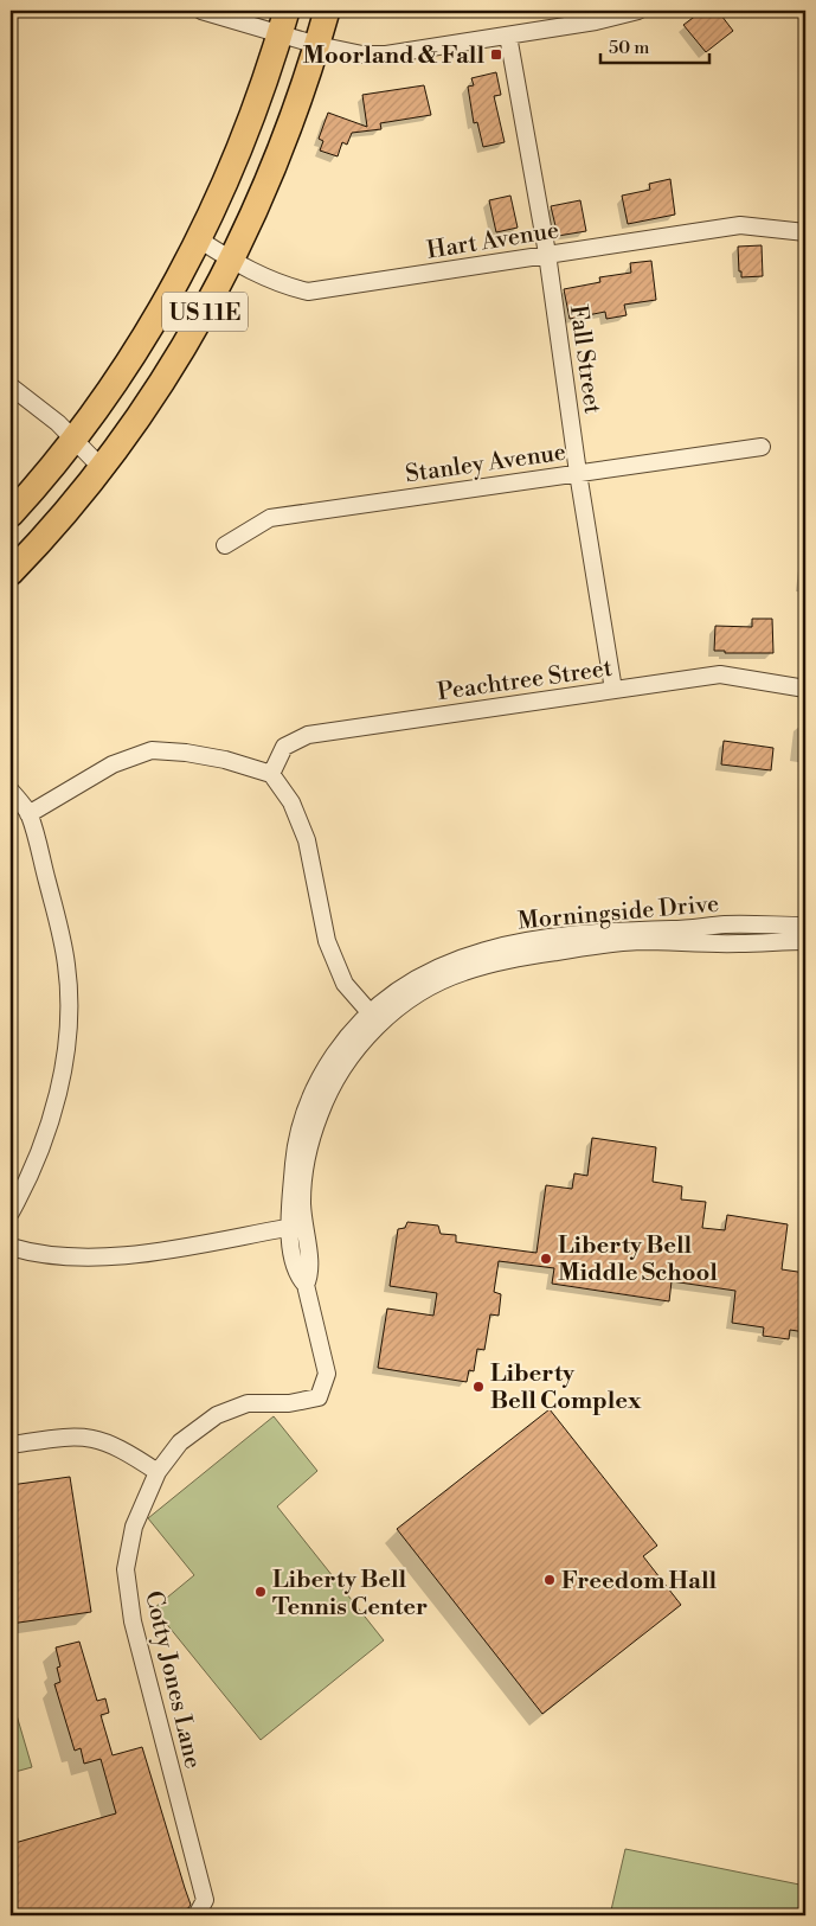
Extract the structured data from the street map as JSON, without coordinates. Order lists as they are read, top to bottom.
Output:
{
  "streets": {
    "main road": ["US 11E"],
    "street": [
      "Hart Avenue",
      "Fall Street",
      "Stanley Avenue",
      "Peachtree Street",
      "Morningside Drive",
      "Cotty Jones Lane"
    ]
  },
  "crossings": [
    ["Hart Avenue", "US 11E"],
    ["Hart Avenue", "Fall Street"],
    ["Fall Street", "Stanley Avenue"],
    ["Fall Street", "Peachtree Street"],
    ["Morningside Drive", "Cotty Jones Lane"]
  ],
  "places": {
    "transit": ["Moorland & Fall"],
    "other": [
      "Liberty Bell Middle School",
      "Liberty Bell Complex",
      "Freedom Hall",
      "Liberty Bell Tennis Center"
    ]
  },
  "scale_bar": "50 m"
}
